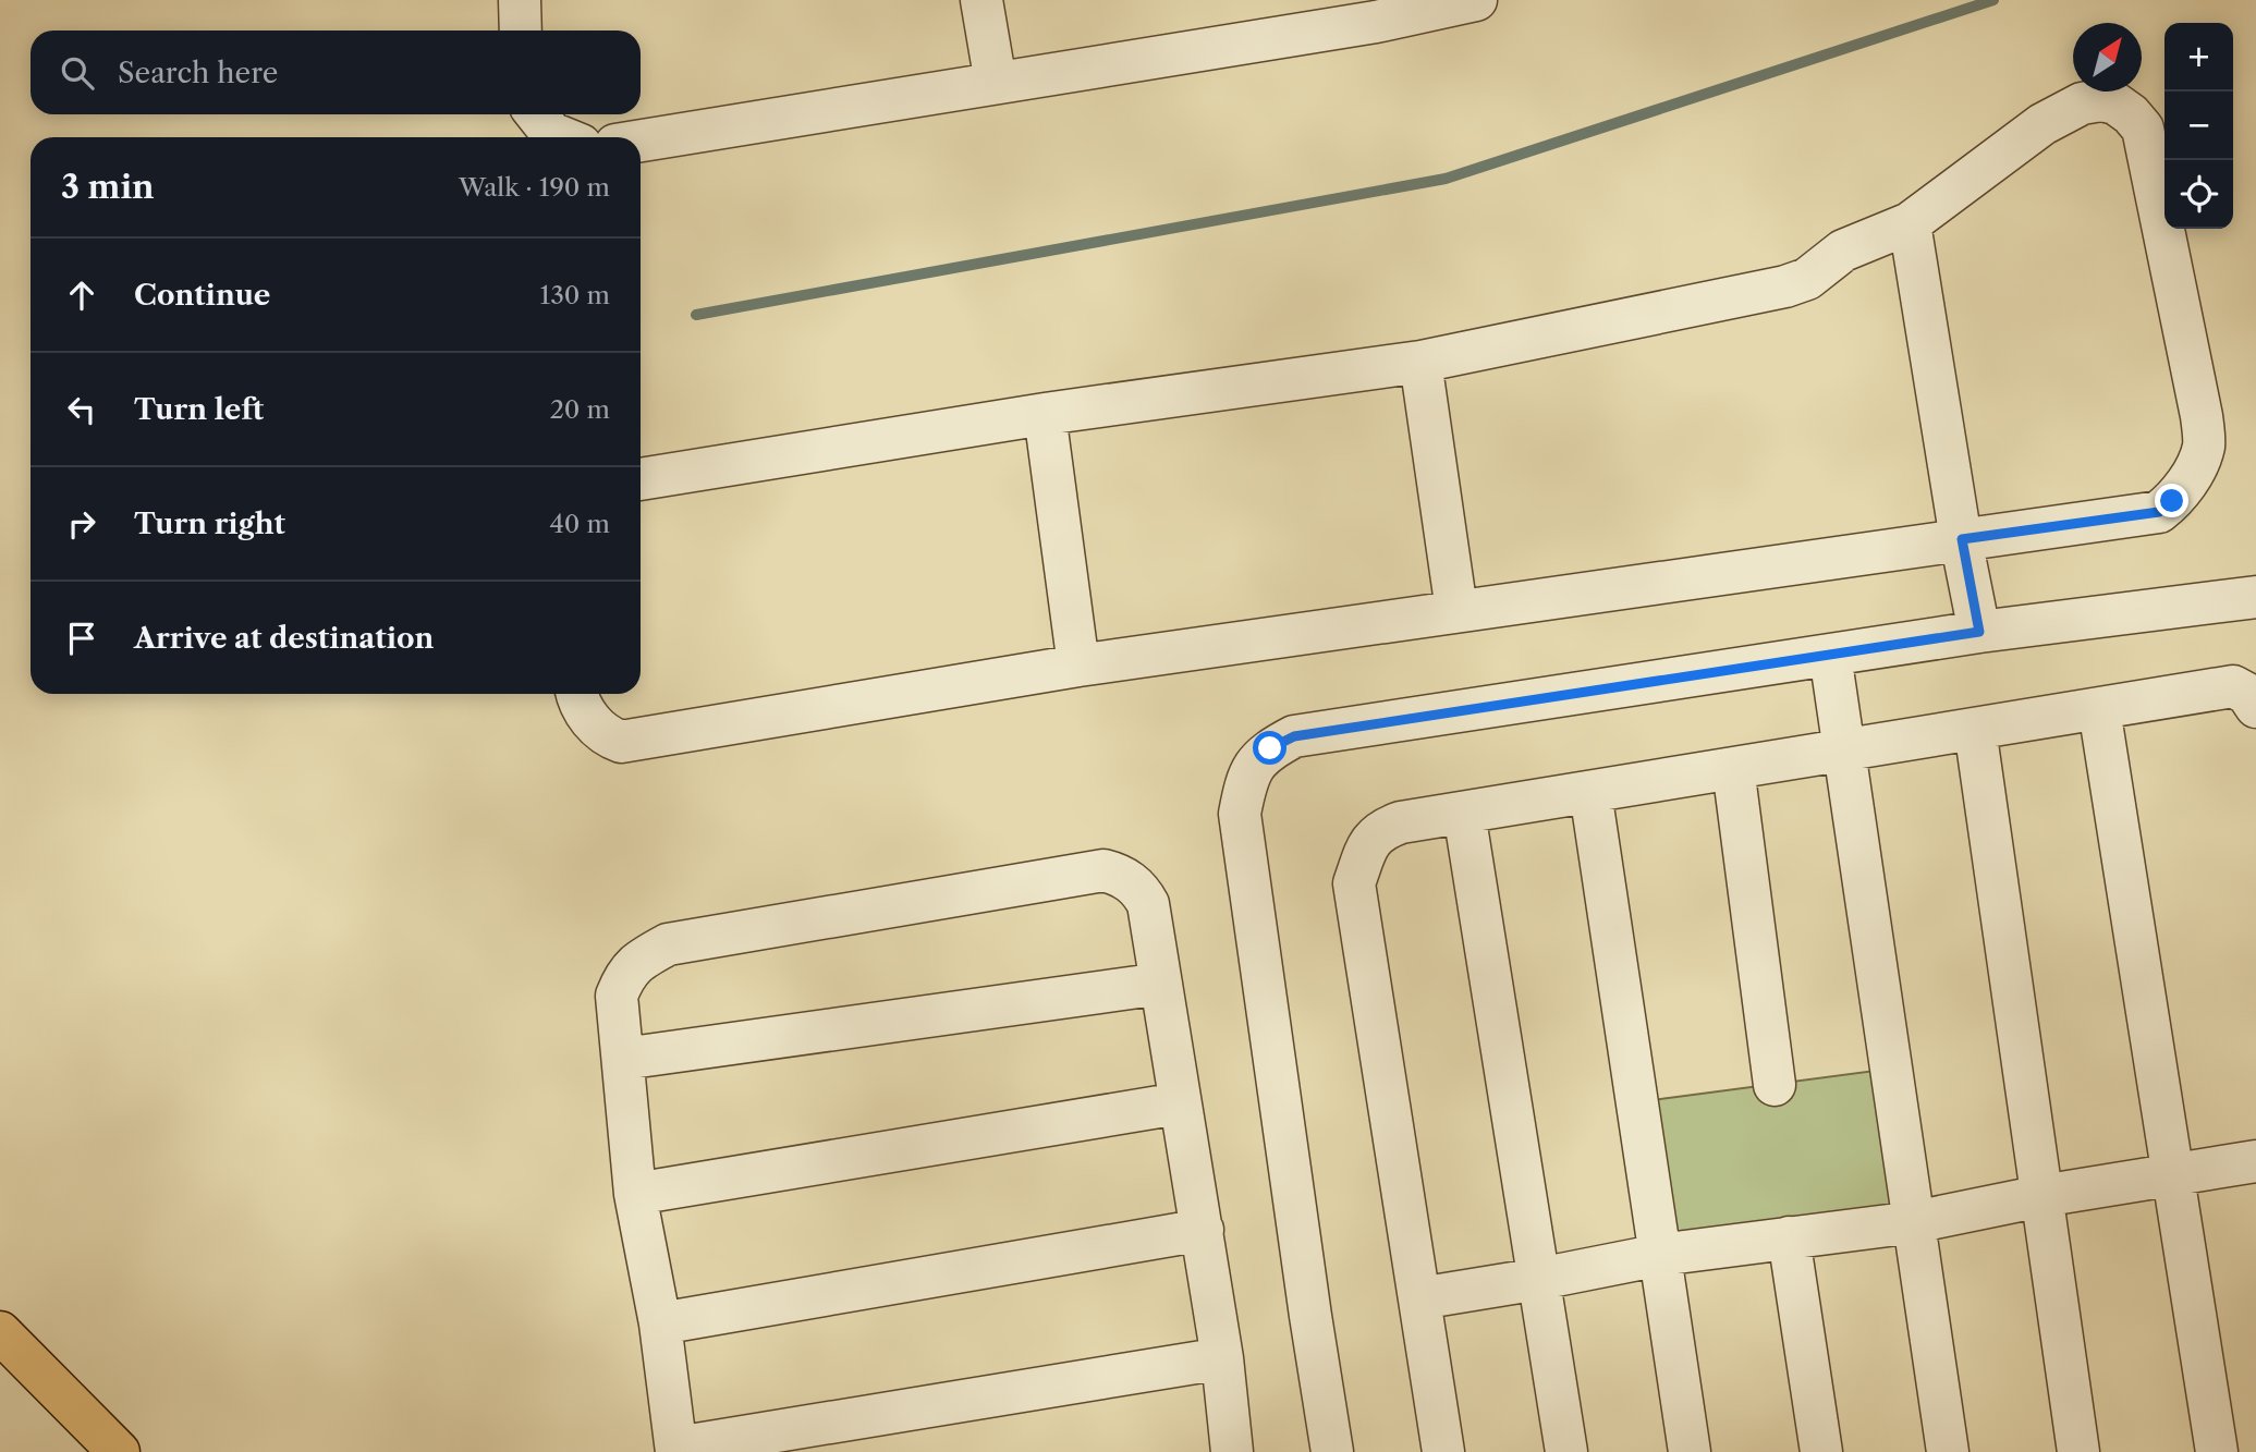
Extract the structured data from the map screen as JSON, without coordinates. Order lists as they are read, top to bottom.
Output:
{
  "north": "top right",
  "page": {
    "map_buttons": ["+", "−"],
    "search": "Search here",
    "heading": ["3 min", "Walk · 190 m"],
    "list": [
      ["Continue", "130 m"],
      ["Turn left", "20 m"],
      ["Turn right", "40 m"],
      "Arrive at destination"
    ]
  }
}
